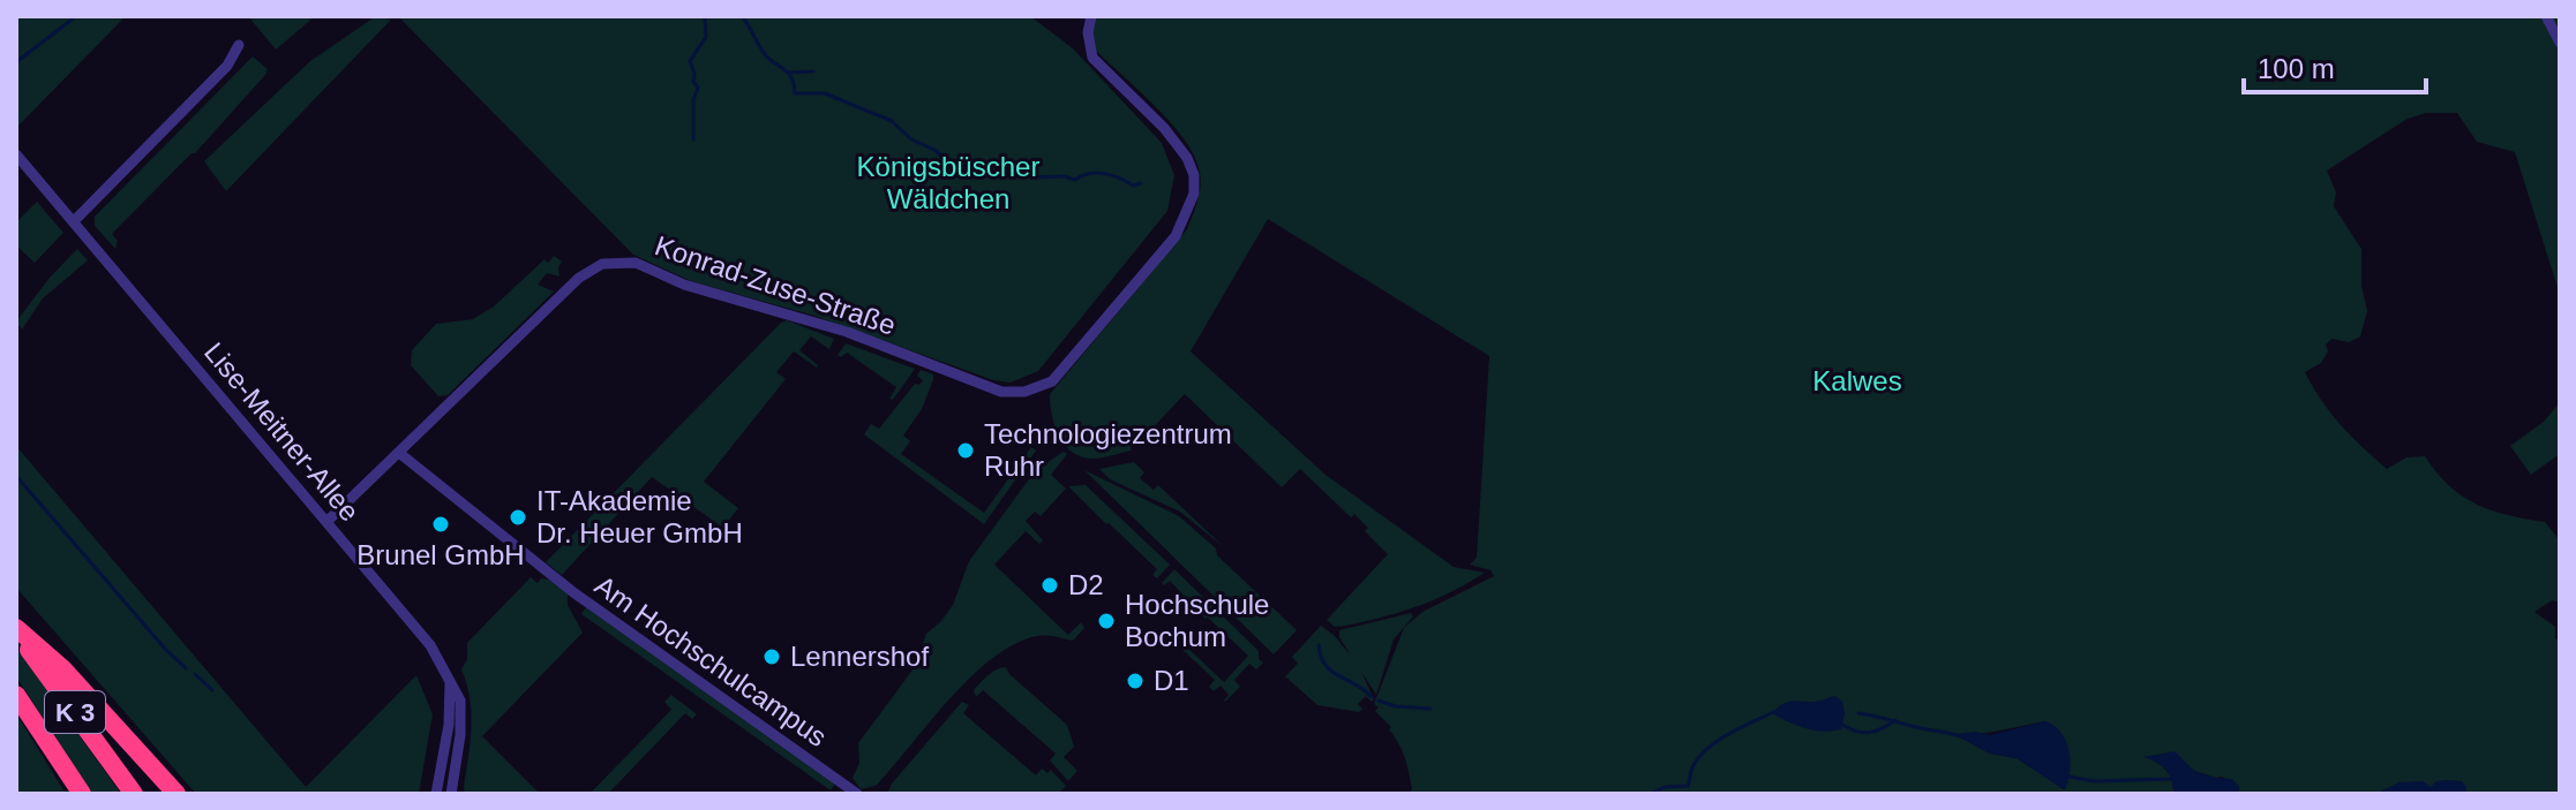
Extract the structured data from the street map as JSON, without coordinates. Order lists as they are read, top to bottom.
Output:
{
  "streets": {
    "highway": ["K 3"],
    "street": ["Konrad-Zuse-Straße", "Lise-Meitner-Allee", "Am Hochschulcampus"]
  },
  "crossings": [
    ["Konrad-Zuse-Straße", "Lise-Meitner-Allee"],
    ["Konrad-Zuse-Straße", "Am Hochschulcampus"]
  ],
  "parks": ["Königsbüscher Wäldchen", "Kalwes"],
  "places": [
    "Technologiezentrum Ruhr",
    "IT-Akademie Dr. Heuer GmbH",
    "Brunel GmbH",
    "D2",
    "Hochschule Bochum",
    "Lennershof",
    "D1"
  ],
  "scale_bar": "100 m"
}
